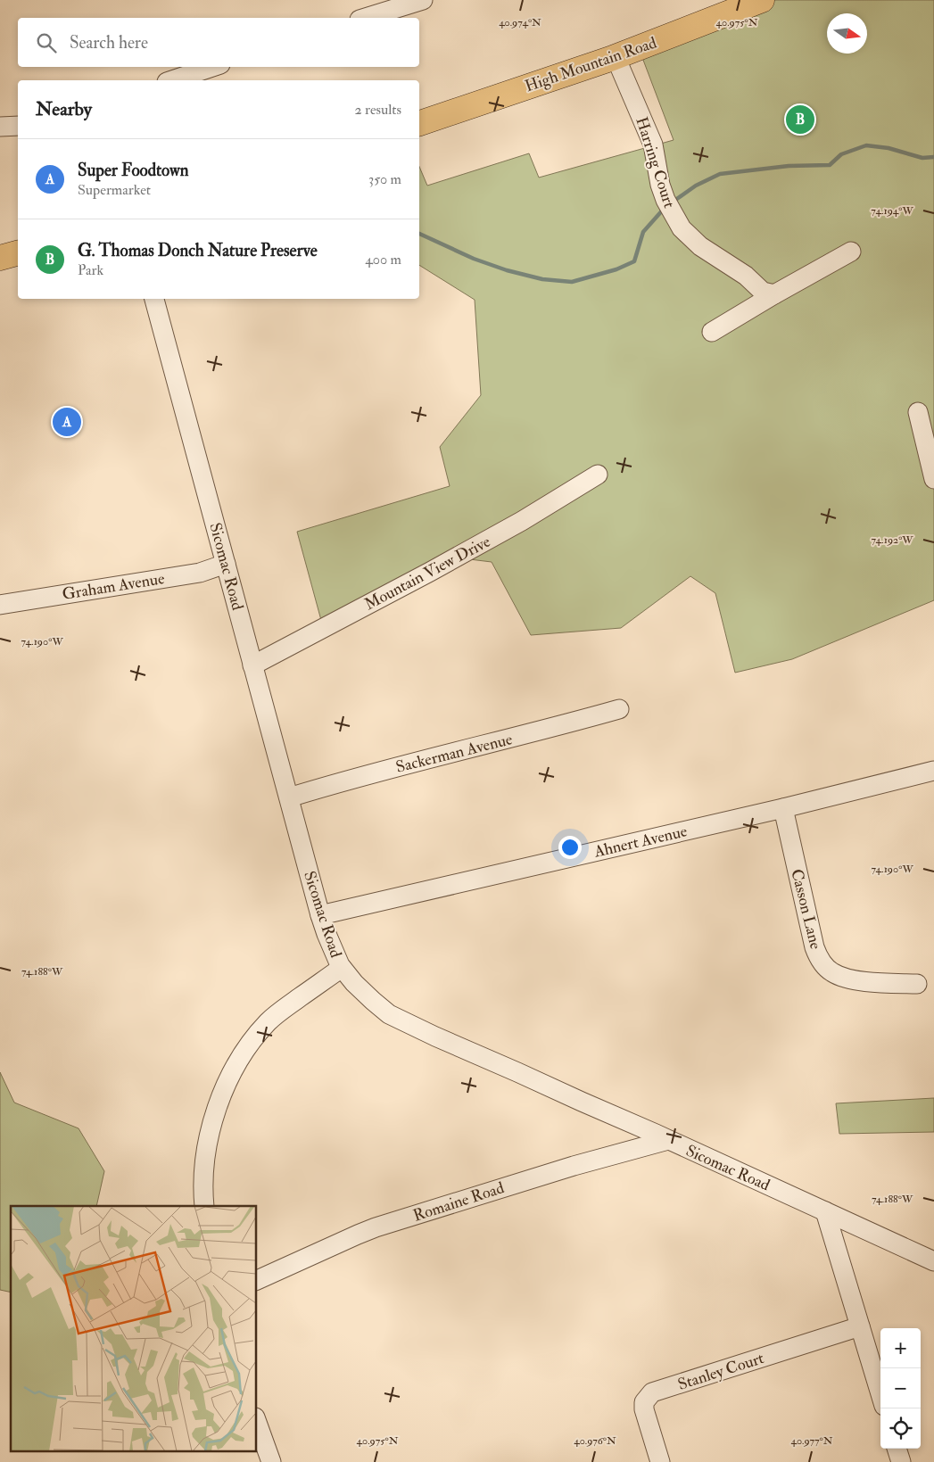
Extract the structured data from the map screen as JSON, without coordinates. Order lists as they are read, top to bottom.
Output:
{
  "streets": {
    "main road": ["High Mountain Road"],
    "street": [
      "Harring Court",
      "Sicomac Road",
      "Mountain View Drive",
      "Graham Avenue",
      "Sackerman Avenue",
      "Ahnert Avenue",
      "Casson Lane",
      "Romaine Road",
      "Stanley Court"
    ]
  },
  "crossings": [
    ["High Mountain Road", "Harring Court"],
    ["Sicomac Road", "Mountain View Drive"],
    ["Sicomac Road", "Graham Avenue"],
    ["Sicomac Road", "Sackerman Avenue"],
    ["Sicomac Road", "Ahnert Avenue"],
    ["Sicomac Road", "Romaine Road"],
    ["Ahnert Avenue", "Casson Lane"]
  ],
  "north": "right",
  "page": {
    "search": "Search here",
    "heading": ["Nearby", "2 results"],
    "pins": ["B", "A"],
    "list": [
      {
        "mark": "A",
        "name": "Super Foodtown",
        "note": "Supermarket",
        "value": "350 m"
      },
      {
        "mark": "B",
        "name": "G. Thomas Donch Nature Preserve",
        "note": "Park",
        "value": "400 m"
      }
    ],
    "map_buttons": ["+", "−"]
  },
  "coordinates": [
    "40.974°N",
    "40.975°N",
    "74.194°W",
    "74.192°W",
    "74.190°W",
    "74.188°W",
    "40.976°N",
    "40.977°N"
  ]
}
